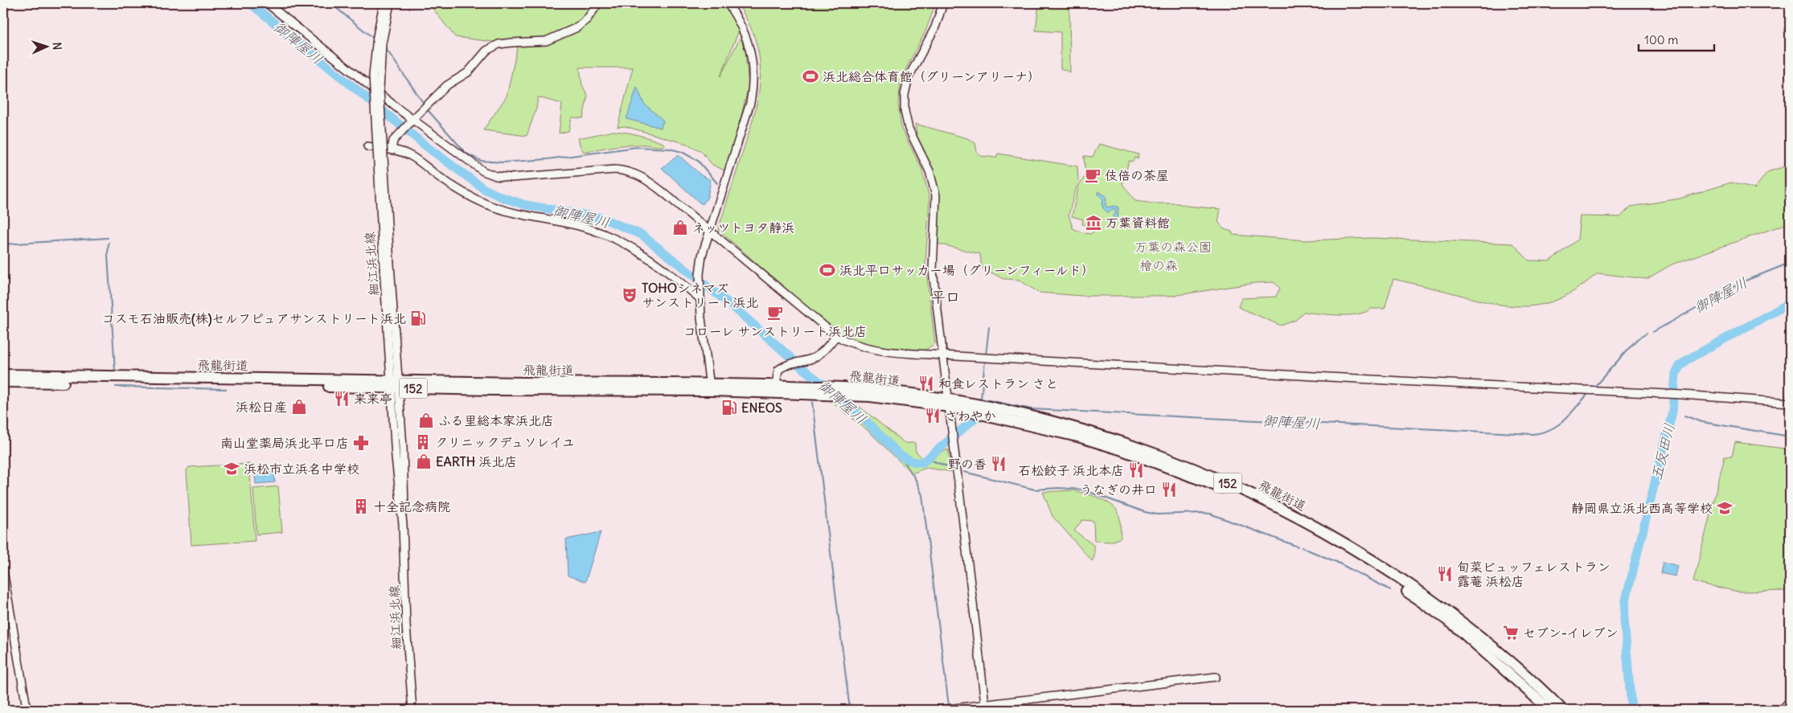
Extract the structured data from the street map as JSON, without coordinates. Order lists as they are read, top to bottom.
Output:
{
  "streets": {
    "highway": ["飛龍街道", "152"],
    "street": ["細江浜北線"]
  },
  "crossings": [
    ["細江浜北線", "飛龍街道"]
  ],
  "districts": ["平口"],
  "water": ["御陣屋川", "五反田川"],
  "parks": ["万葉の森公園", "檜の森"],
  "places": {
    "sports": ["浜北総合体育館（グリーンアリーナ）", "浜北平口サッカー場（グリーンフィールド）"],
    "cafe": ["伎倍の茶屋", "コローレ サンストリート浜北店"],
    "museum": ["万葉資料館"],
    "shop": [
      "ネッツトヨタ静浜",
      "浜松日産",
      "ふる里総本家浜北店",
      "EARTH 浜北店"
    ],
    "theatre": ["TOHOシネマズ サンストリート浜北"],
    "fuel station": ["コスモ石油販売(株)セルフピュアサンストリート浜北", "ENEOS"],
    "restaurant": [
      "和食レストラン さと",
      "来来亭",
      "さわやか",
      "野の香",
      "石松餃子 浜北本店",
      "うなぎの井口",
      "旬菜ビュッフェレストラン 露菴 浜松店"
    ],
    "building": ["クリニックデュソレイユ", "十全記念病院"],
    "pharmacy": ["南山堂薬局浜北平口店"],
    "school or university": ["浜松市立浜名中学校", "静岡県立浜北西高等学校"],
    "supermarket": ["セブン-イレブン"]
  },
  "scale_bar": "100 m",
  "north": "right"
}
